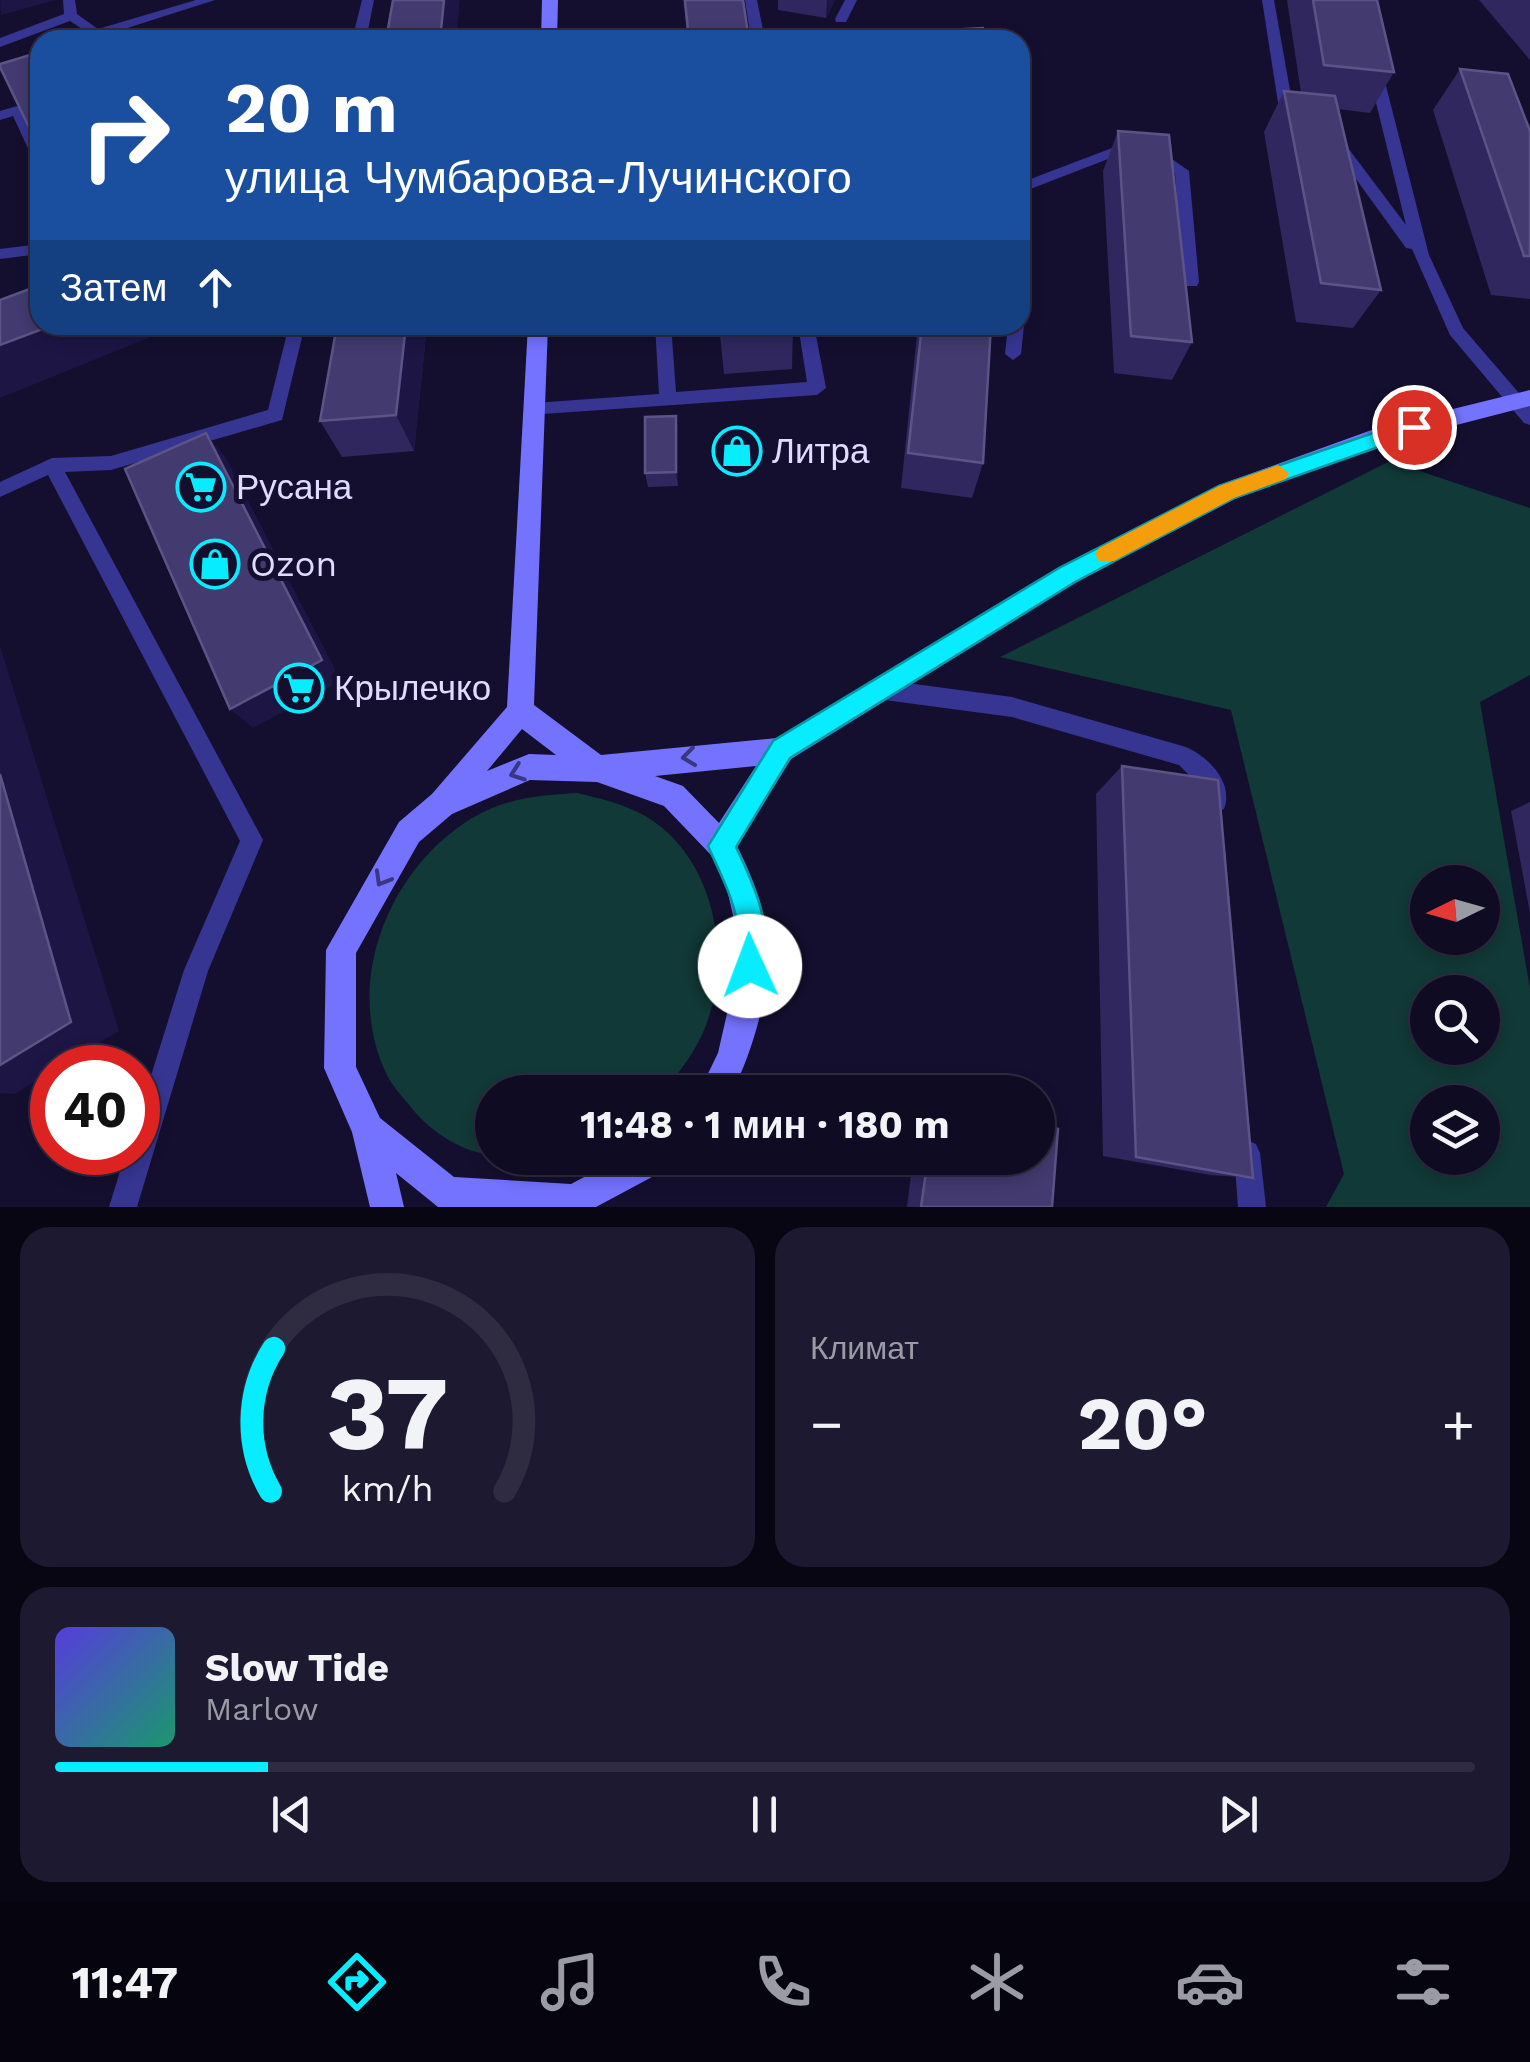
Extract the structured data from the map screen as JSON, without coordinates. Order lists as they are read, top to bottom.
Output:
{
  "places": {
    "shop": ["Литра", "Ozon"],
    "supermarket": ["Русана", "Крылечко"]
  },
  "north": "left",
  "page": {
    "turn": ["20 m", "улица Чумбарова-Лучинского"],
    "then": "Затем",
    "limit": "40",
    "trip": "11:48 · 1 мин · 180 m",
    "tile": "Климат",
    "heat": ["−", "20°", "+"],
    "song": ["Slow Tide", "Marlow"],
    "tabs": "11:47",
    "gauge": ["37", "km/h"]
  }
}
